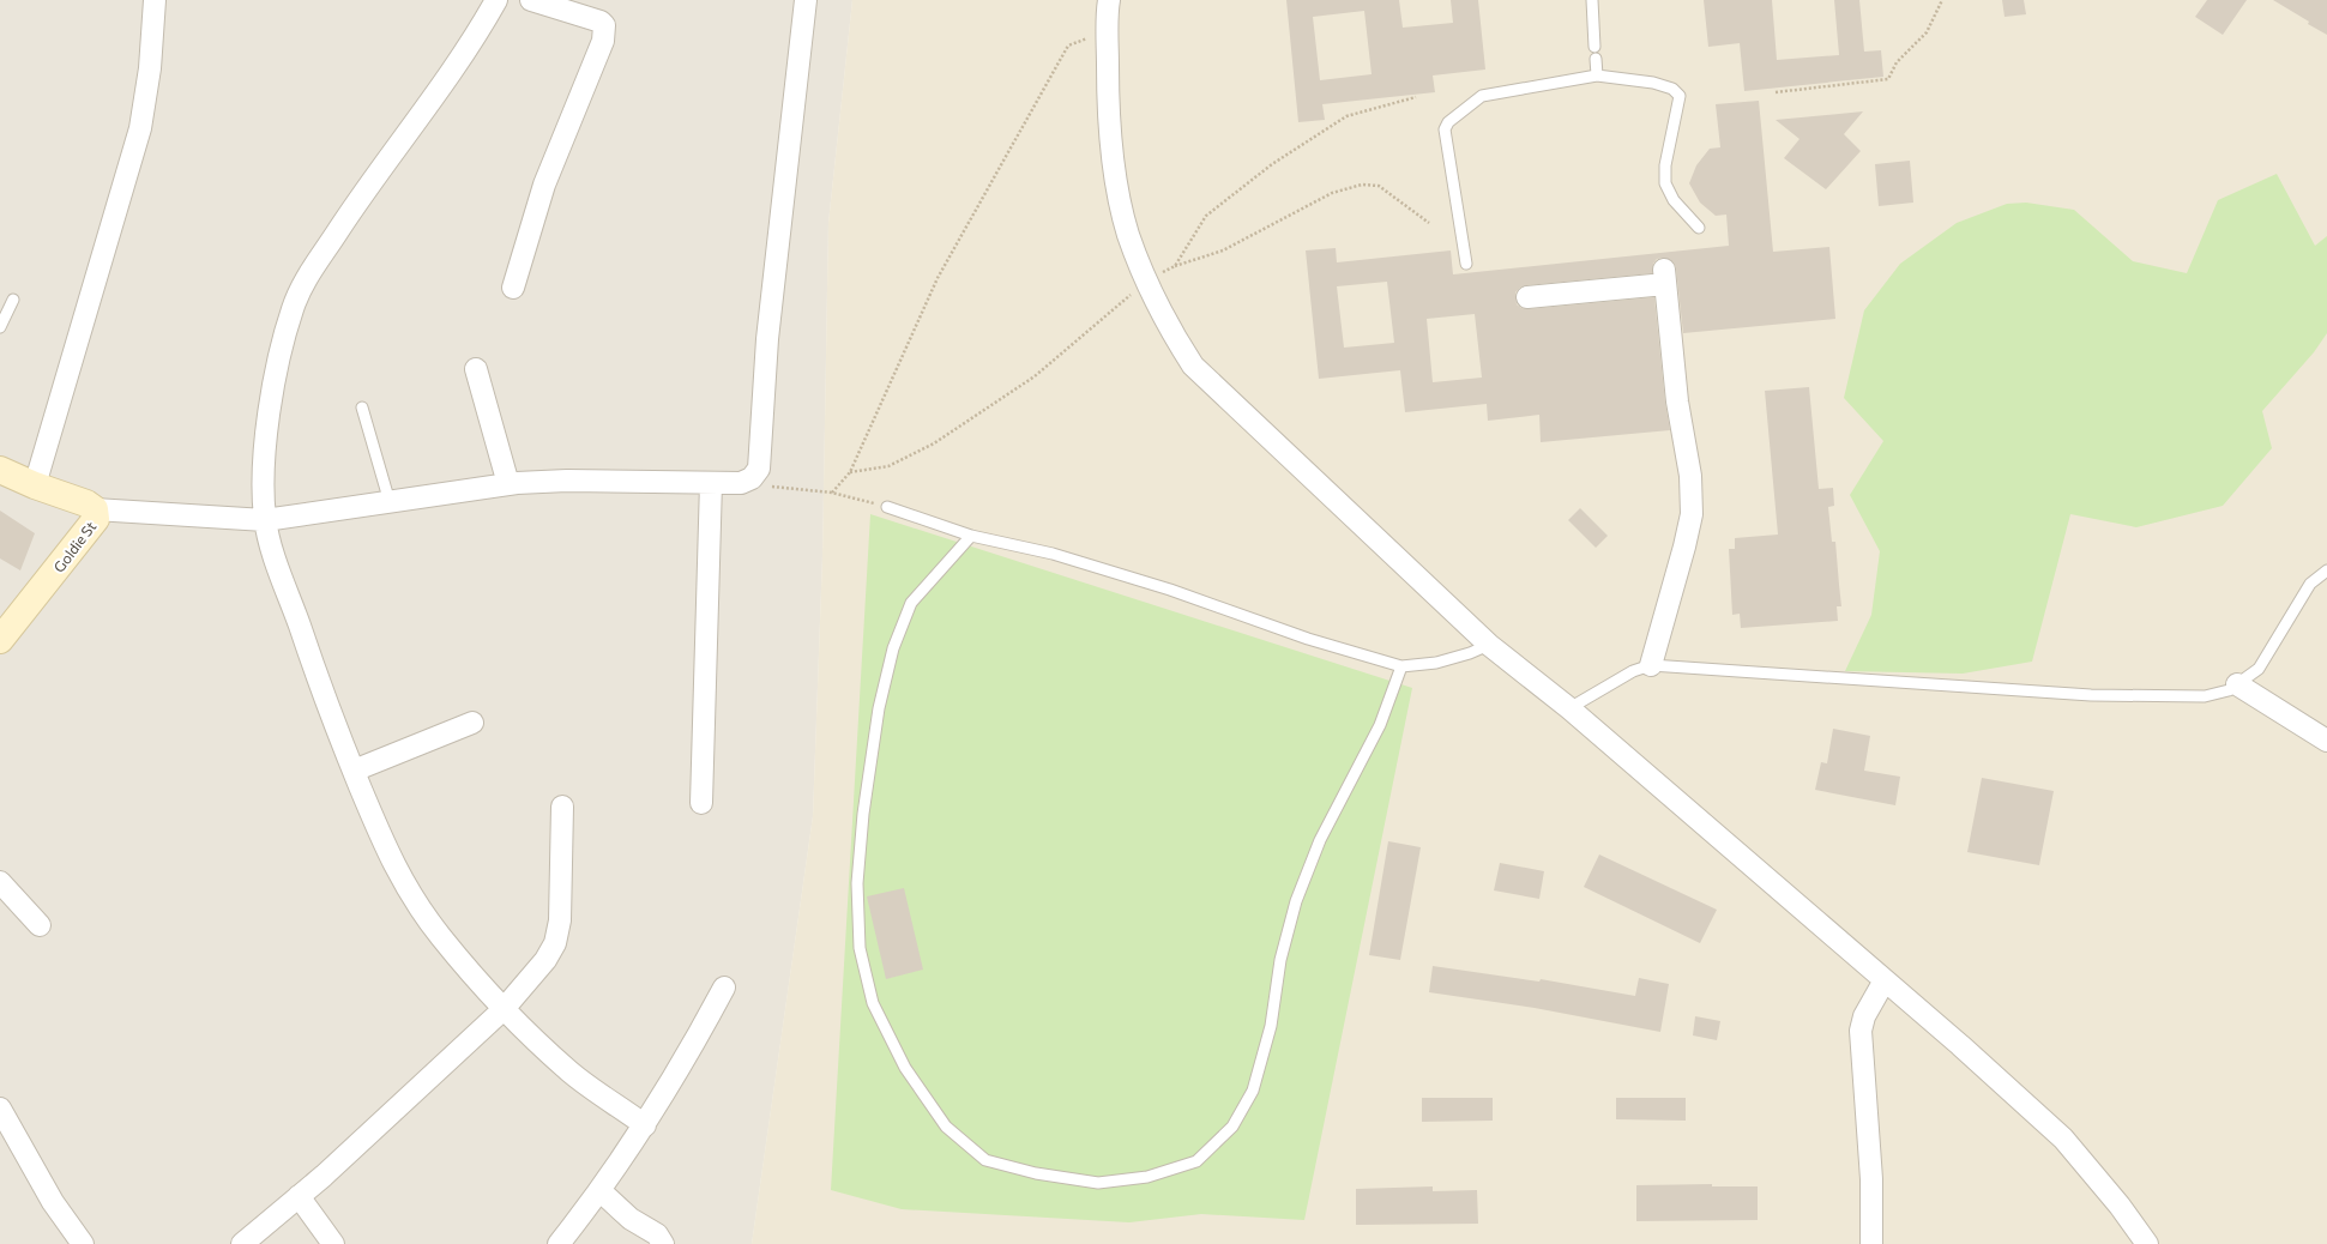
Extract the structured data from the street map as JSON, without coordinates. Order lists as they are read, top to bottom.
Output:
{
  "streets": {
    "street": ["Goldie St"]
  }
}
